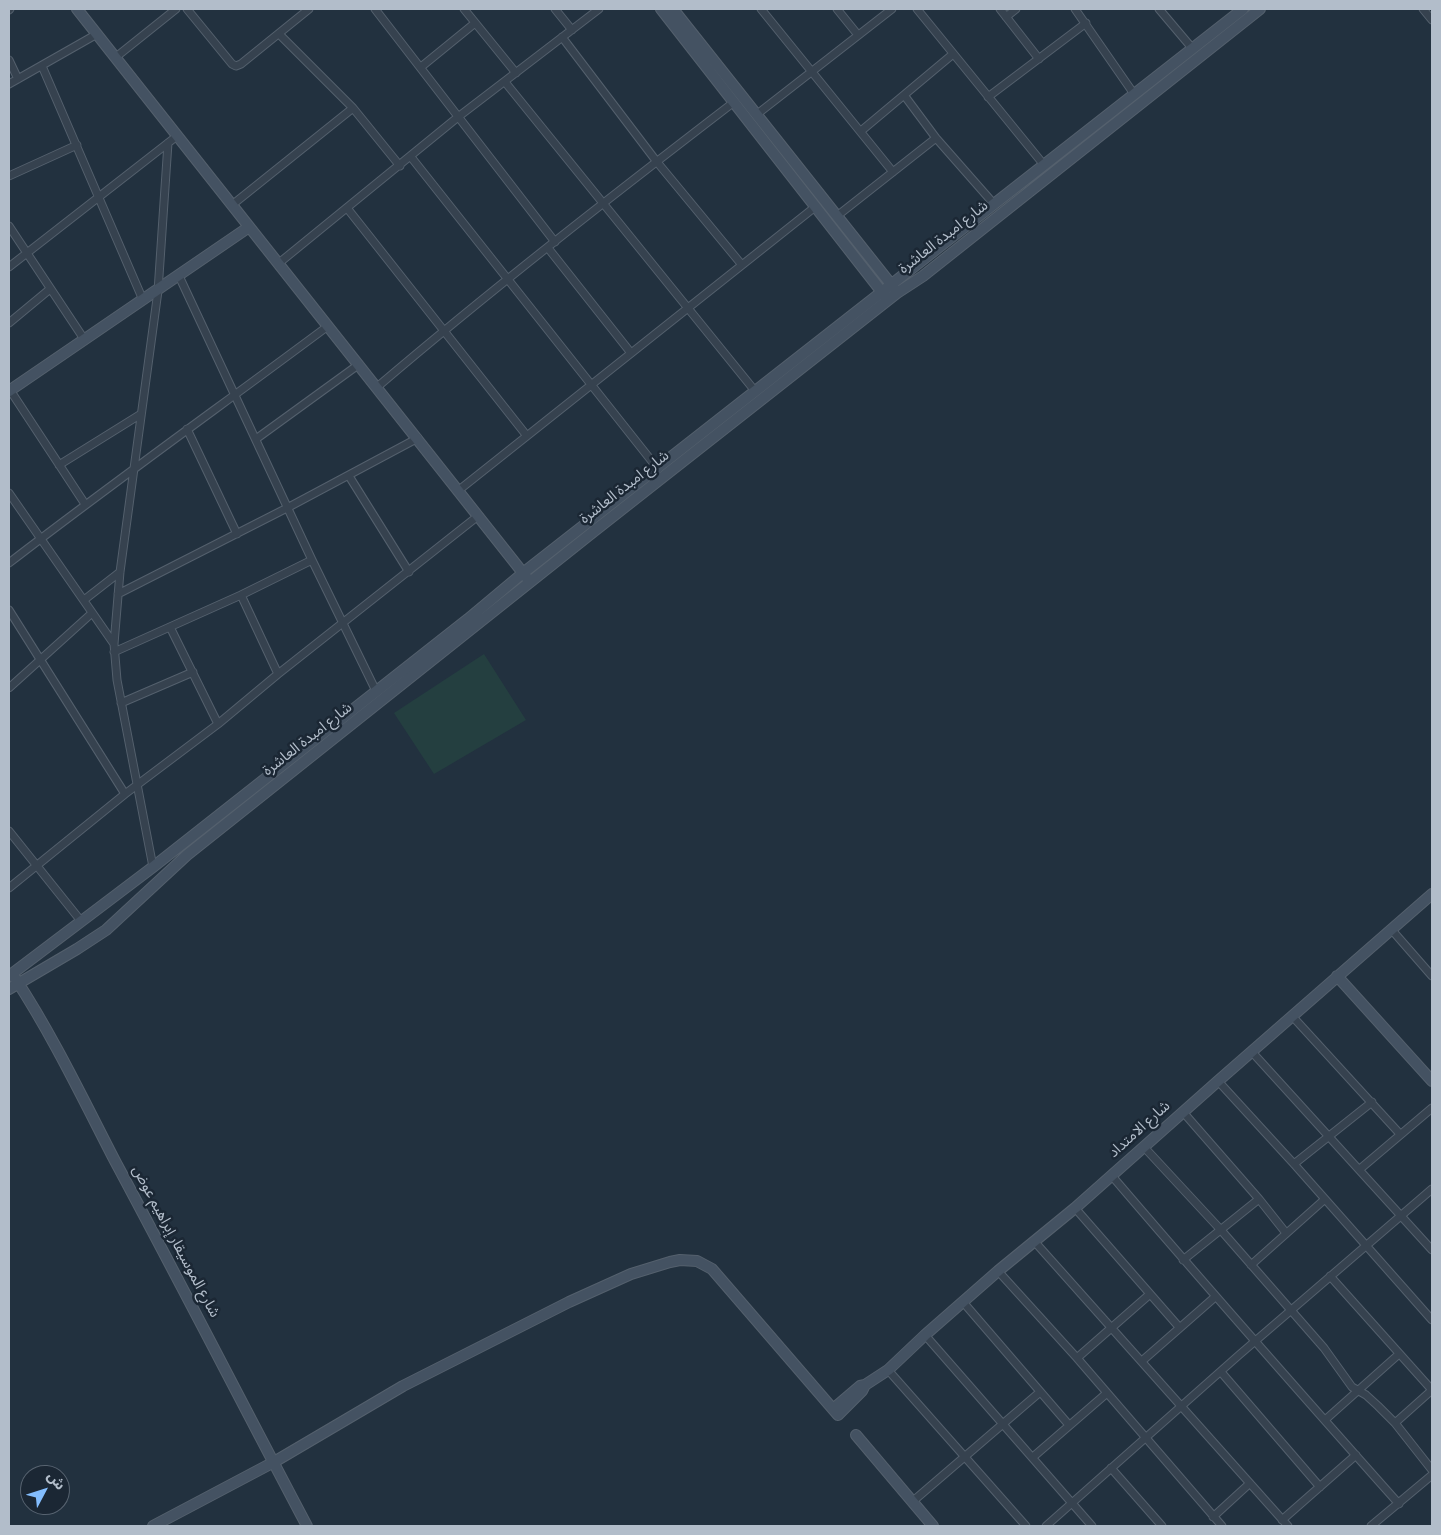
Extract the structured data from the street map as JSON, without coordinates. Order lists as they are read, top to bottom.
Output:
{
  "streets": {
    "main road": ["شارع امبدة العاشرة", "شارع الامتداد", "شارع الموسيقار إبراهيم عوض"]
  },
  "crossings": [
    ["شارع امبدة العاشرة", "شارع الموسيقار إبراهيم عوض"],
    ["شارع الامتداد", "شارع الموسيقار إبراهيم عوض"]
  ],
  "north": "top right"
}
